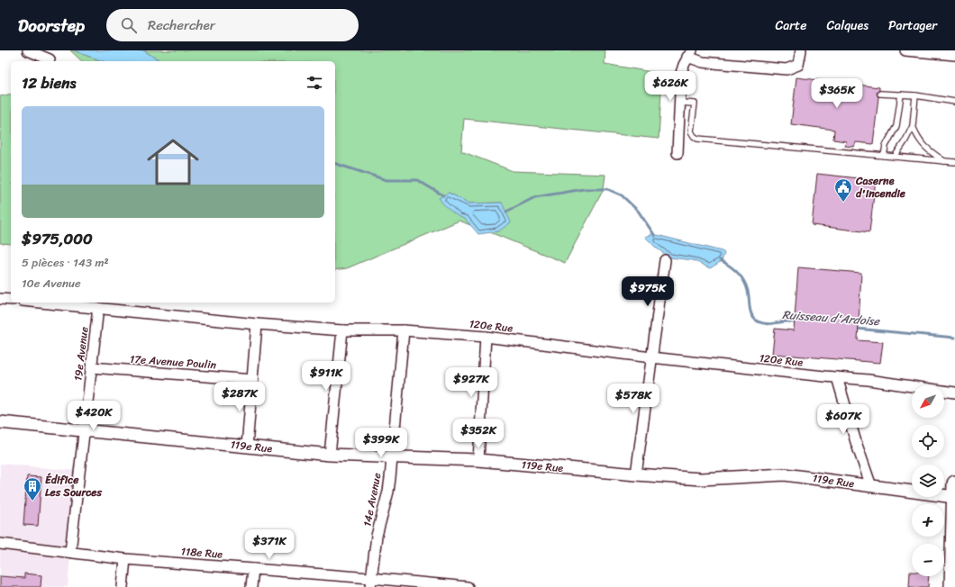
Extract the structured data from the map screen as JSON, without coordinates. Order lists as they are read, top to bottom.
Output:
{
  "streets": {
    "street": [
      "120e Rue",
      "19e Avenue",
      "17e Avenue Poulin",
      "119e Rue",
      "14e Avenue",
      "118e Rue"
    ]
  },
  "crossings": [
    ["120e Rue", "19e Avenue"],
    ["120e Rue", "14e Avenue"],
    ["19e Avenue", "17e Avenue Poulin"],
    ["19e Avenue", "119e Rue"],
    ["19e Avenue", "118e Rue"],
    ["119e Rue", "14e Avenue"],
    ["14e Avenue", "118e Rue"]
  ],
  "water": ["Ruisseau d'Ardoise"],
  "places": {
    "public building": ["Caserne d'incendie"],
    "building": ["Édifice Les Sources"]
  },
  "north": "bottom left",
  "page": {
    "header": "Doorstep",
    "search": "Rechercher",
    "nav": ["Carte", "Calques", "Partager"],
    "heading": "12 biens",
    "price": [
      "$626K",
      "$365K",
      "$975K",
      "$911K",
      "$927K",
      "$287K",
      "$578K",
      "$420K",
      "$607K",
      "$352K",
      "$399K",
      "$371K"
    ],
    "list": [
      {
        "name": "$975,000",
        "note": "5 pièces · 143 m² · 10e Avenue"
      }
    ],
    "map_buttons": ["+", "−"]
  }
}
